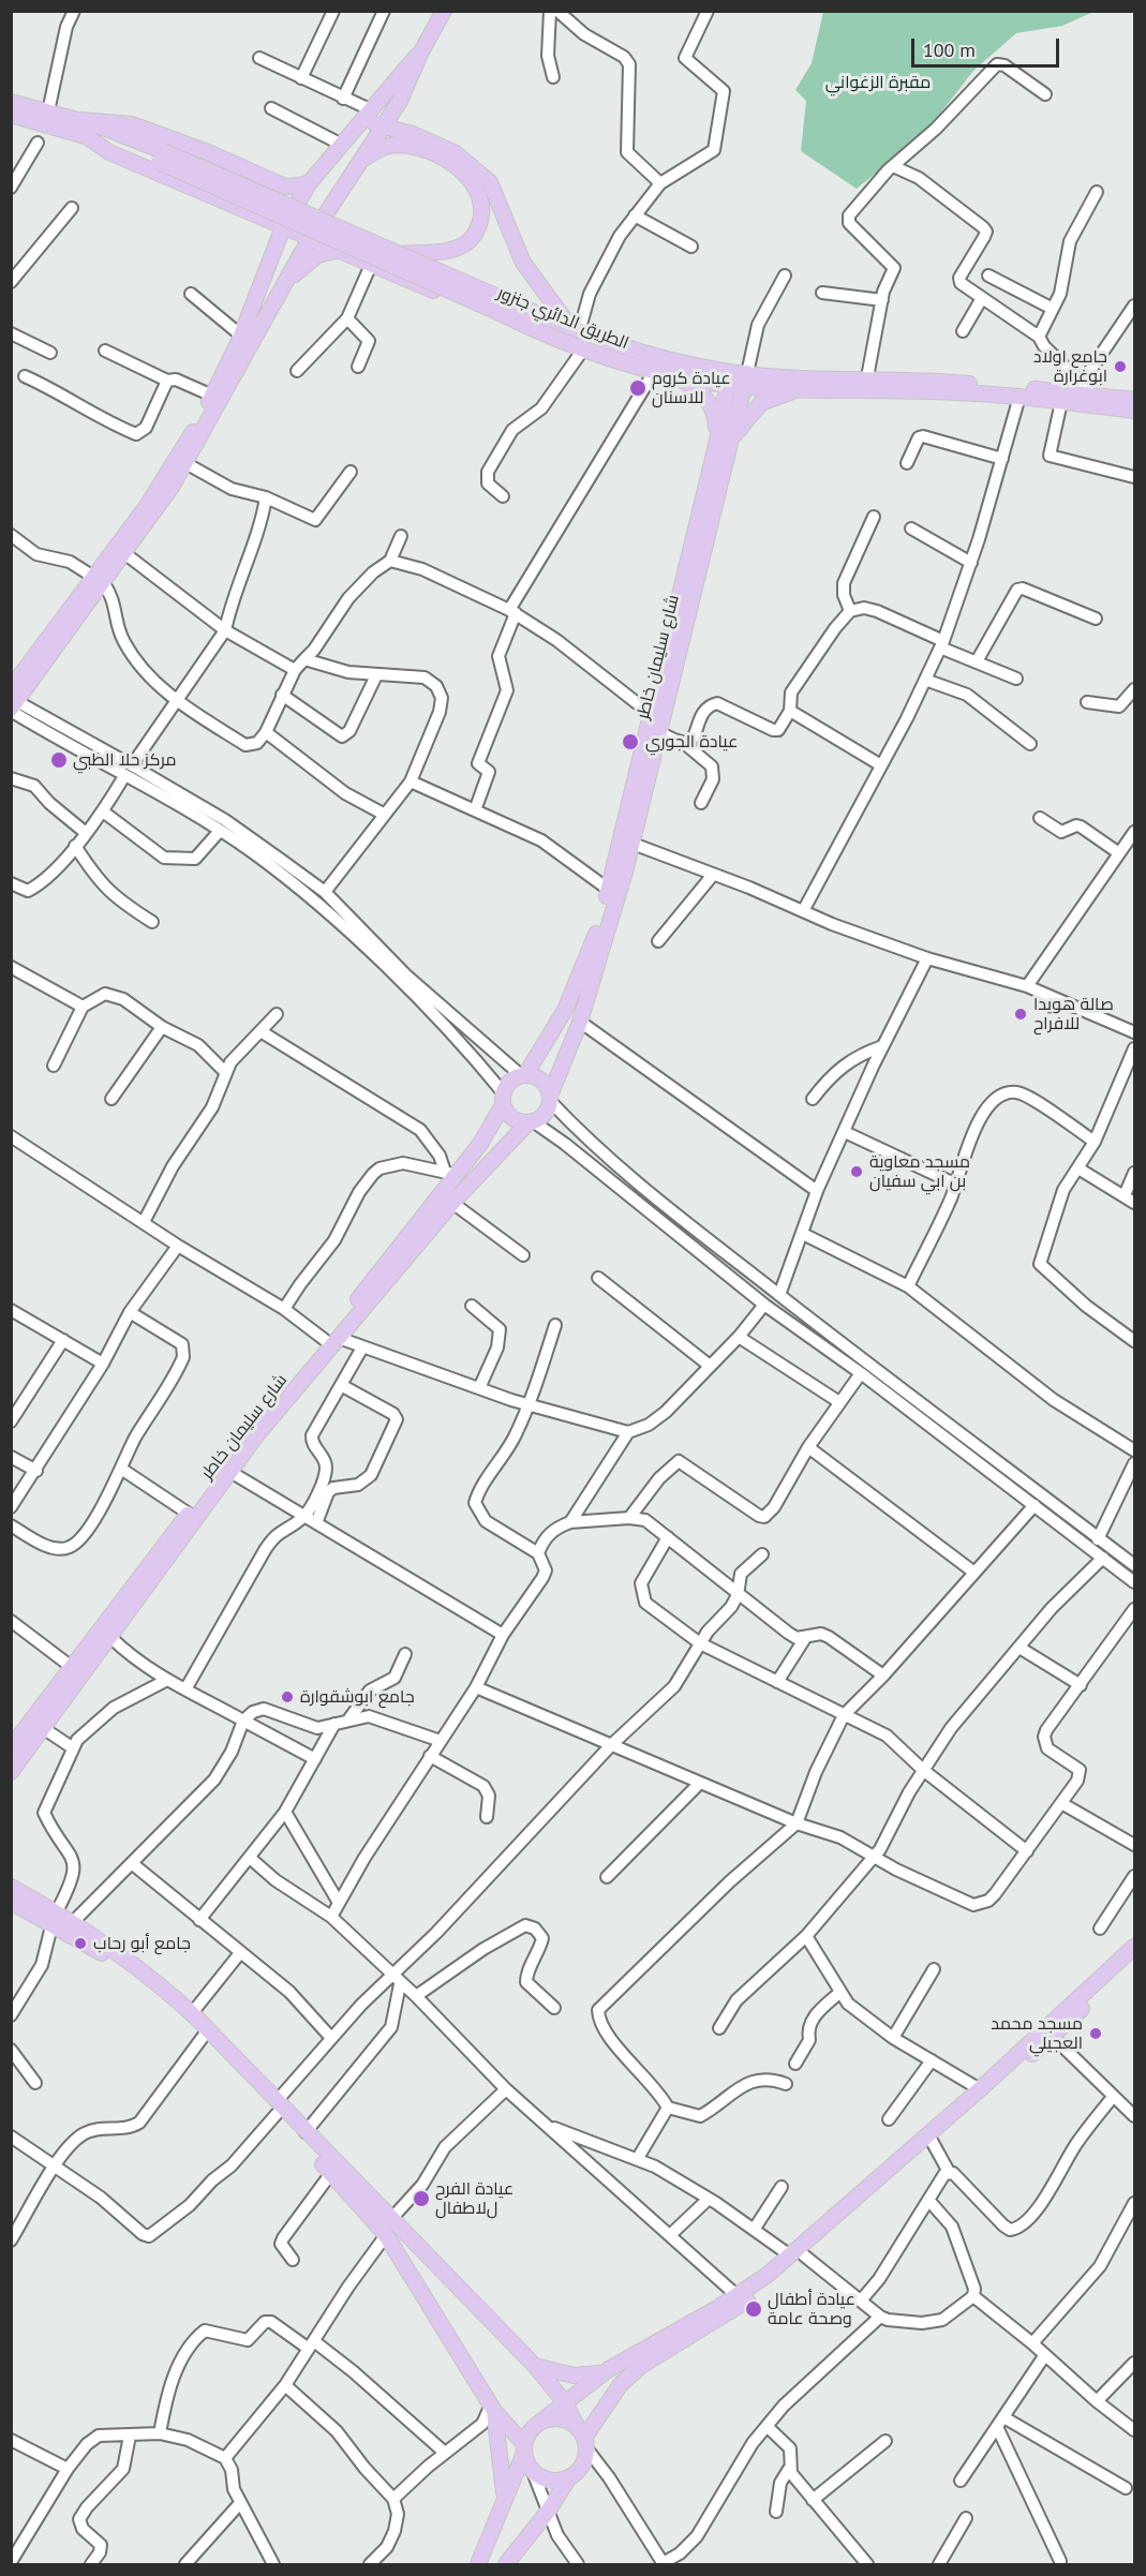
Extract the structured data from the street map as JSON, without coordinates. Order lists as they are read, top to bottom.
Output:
{
  "streets": {
    "main road": ["الطريق الدائري جنزور", "شارع سليمان خاطر"]
  },
  "crossings": [
    ["الطريق الدائري جنزور", "شارع سليمان خاطر"]
  ],
  "parks": ["مقبرة الزغواني"],
  "places": [
    "جامع اولاد ابوغرارة",
    "عيادة كروم للاسنان",
    "عيادة الجوري",
    "مركز حلا الطبي",
    "صالة هويدا للافراح",
    "مسجد معاوية بن ابي سفيان",
    "جامع ابوشقوارة",
    "جامع أبو رحاب",
    "مسجد محمد العجيلي",
    "عيادة الفرح لﻻطفال",
    "عيادة أطفال وصحة عامة"
  ],
  "scale_bar": "100 m"
}
